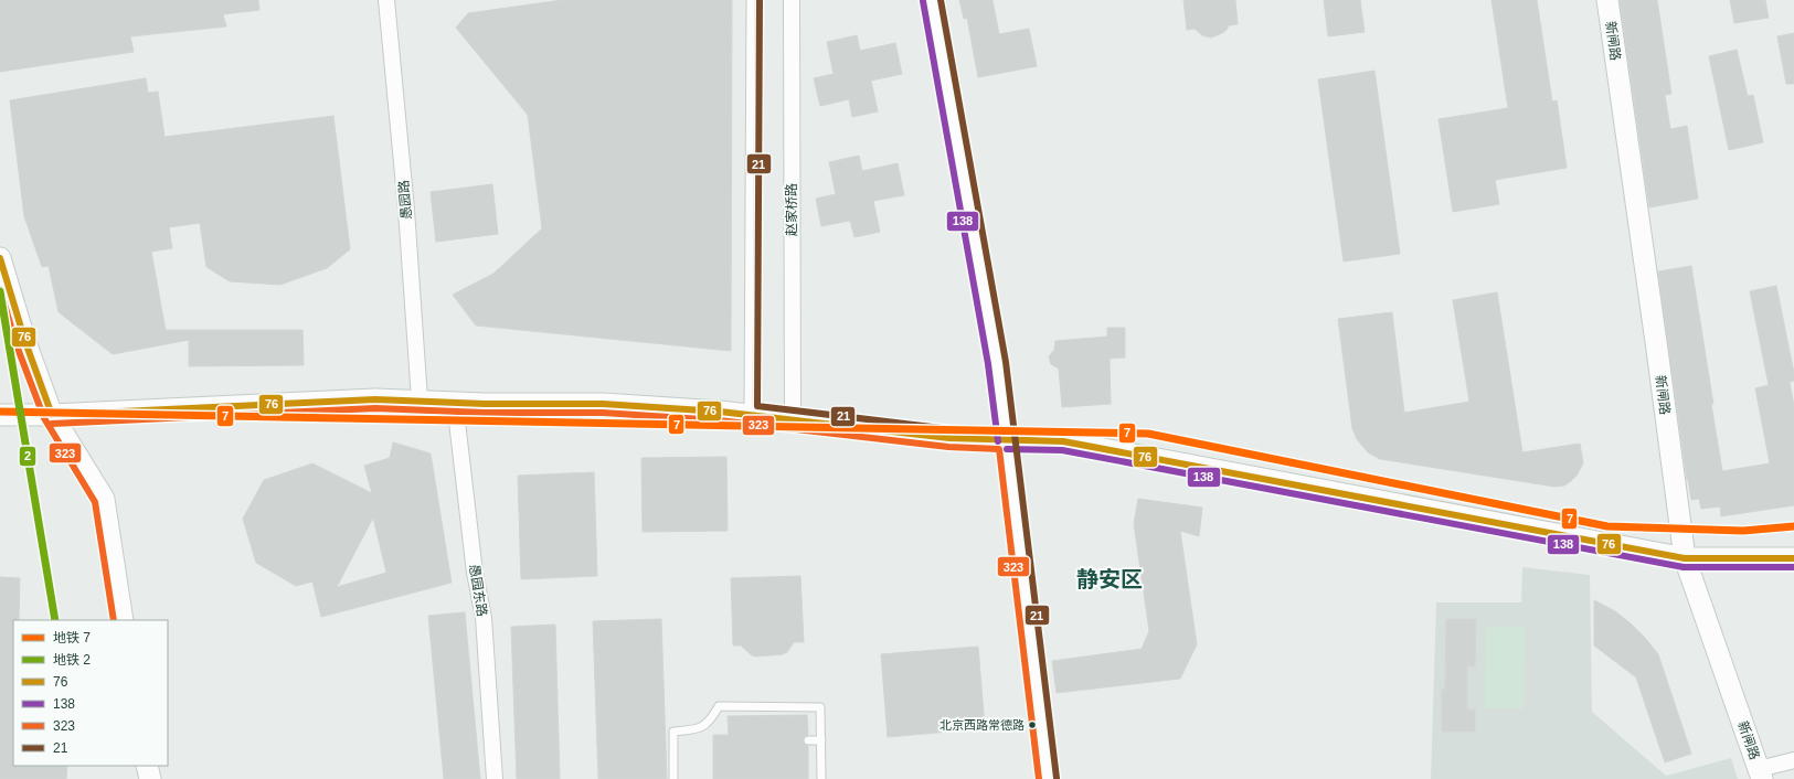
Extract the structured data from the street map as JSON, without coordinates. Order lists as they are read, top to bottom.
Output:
{
  "streets": {
    "main road": ["新闸路"],
    "street": ["愚园路", "赵家桥路", "愚园东路"]
  },
  "districts": ["静安区"],
  "places": ["北京西路常德路"],
  "lines": [
    "transit line 21",
    "transit line 138",
    "transit line 76",
    "transit line 323",
    "metro line 2",
    "metro line 7"
  ],
  "legend": [
    "地铁 7",
    "地铁 2",
    "76",
    "138",
    "323",
    "21"
  ]
}
